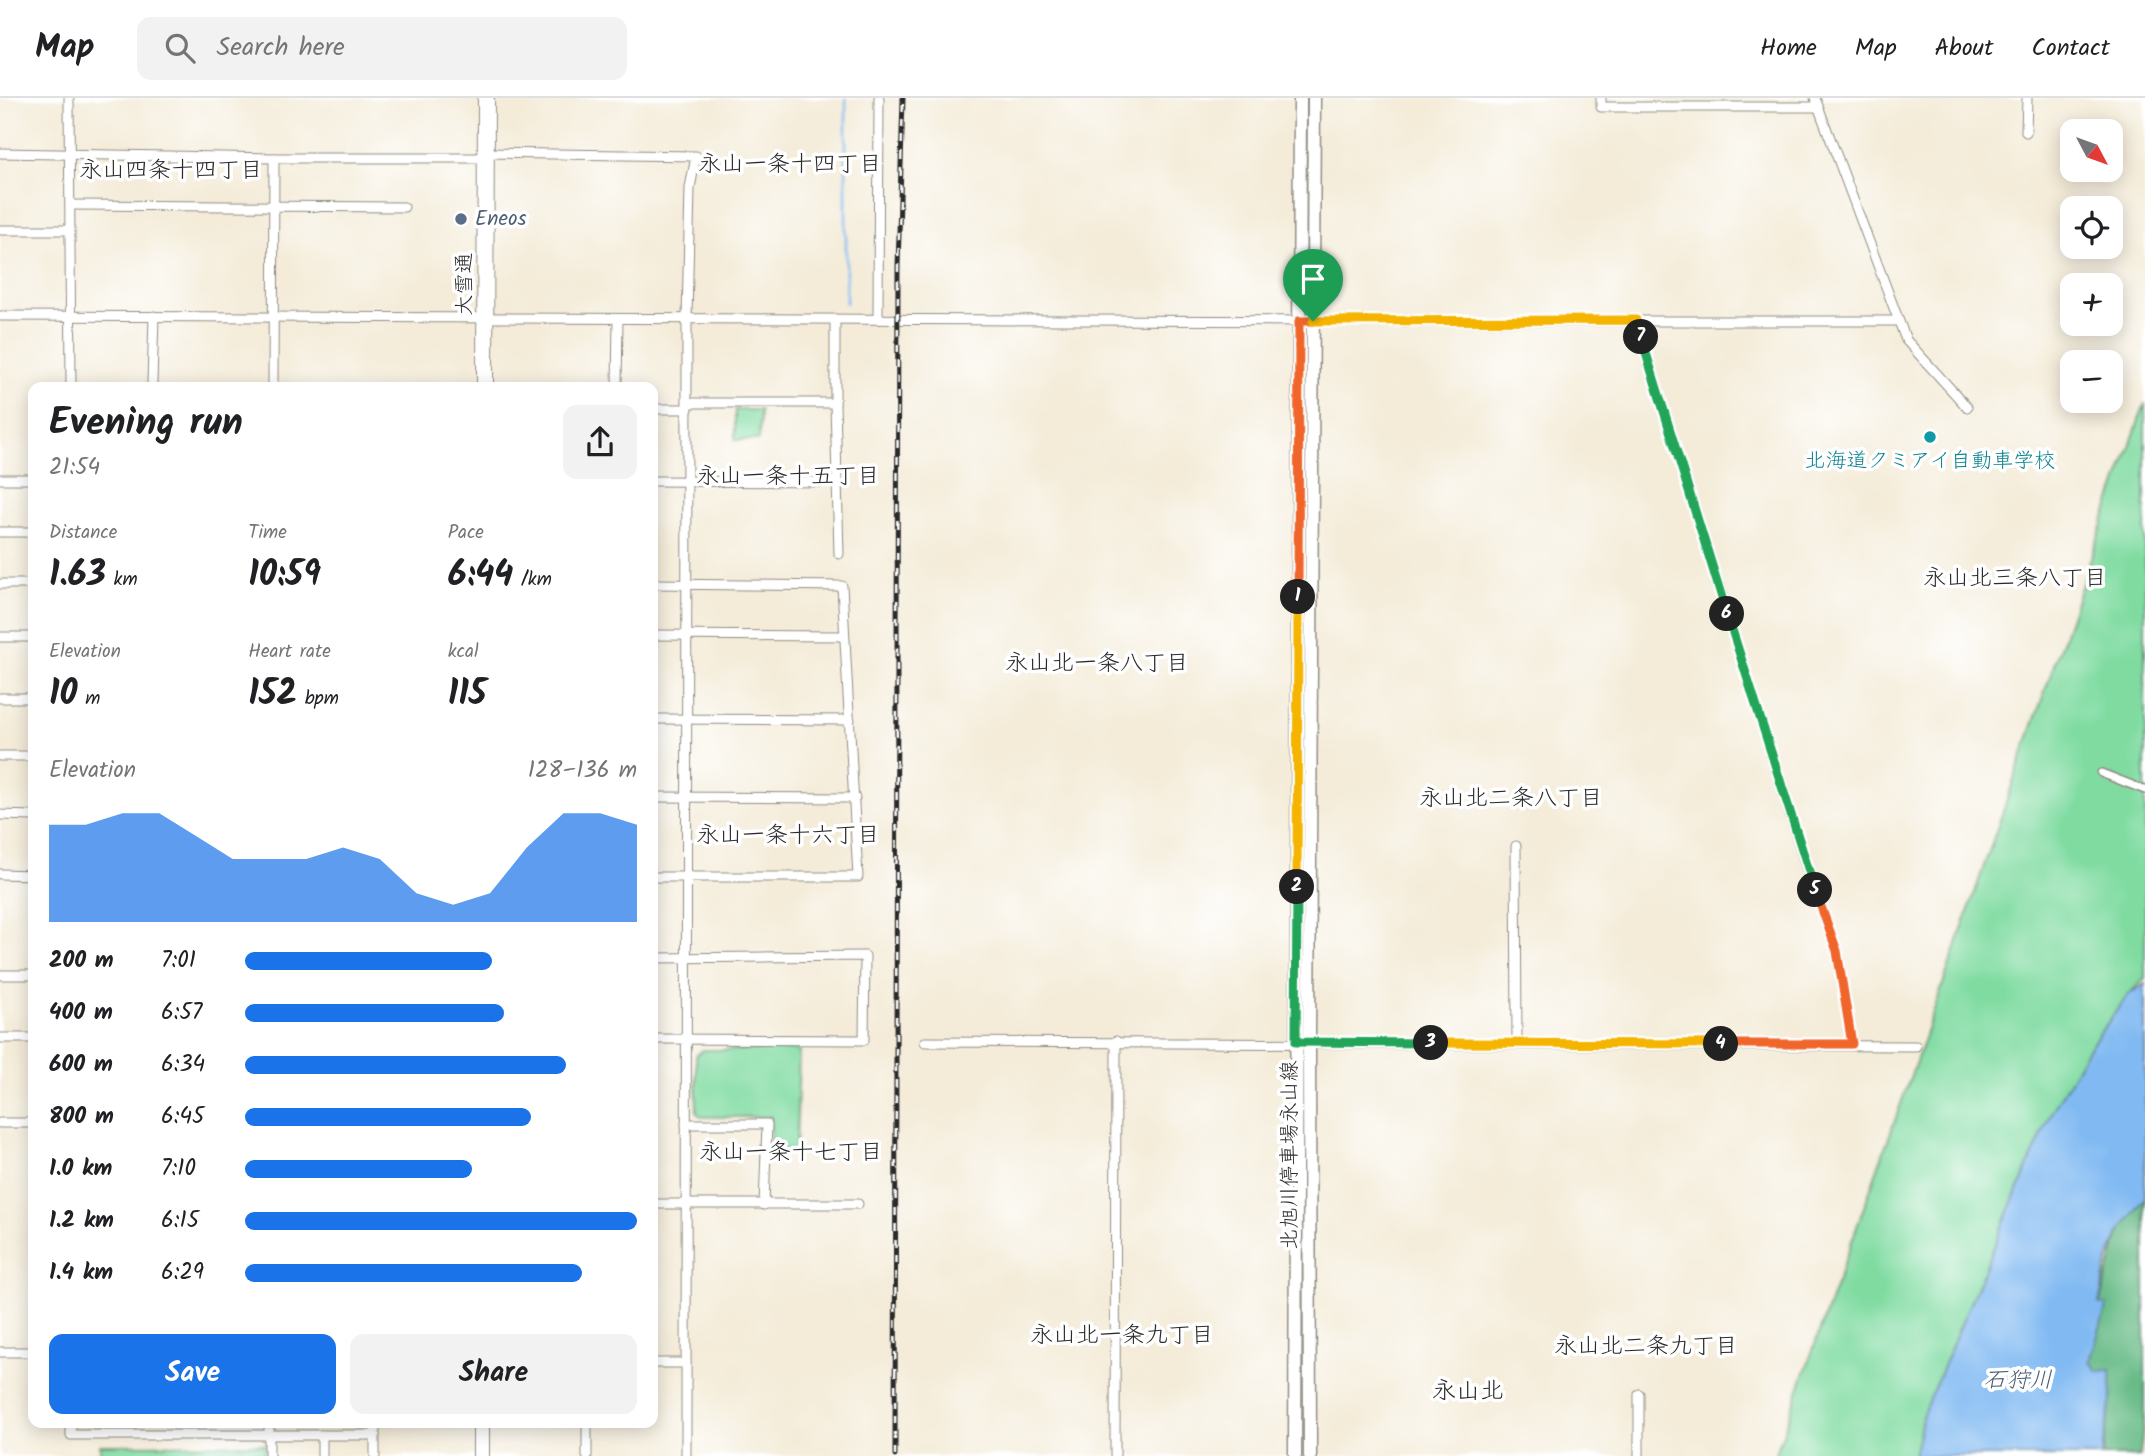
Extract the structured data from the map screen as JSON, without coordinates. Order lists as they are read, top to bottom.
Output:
{
  "streets": {
    "highway": ["大雪通"],
    "main road": ["北旭川停車場永山線"]
  },
  "districts": [
    "永山一条十四丁目",
    "永山四条十四丁目",
    "永山一条十五丁目",
    "永山北三条八丁目",
    "永山北一条八丁目",
    "永山北二条八丁目",
    "永山一条十六丁目",
    "永山一条十七丁目",
    "永山北一条九丁目",
    "永山北二条九丁目",
    "永山北"
  ],
  "water": ["石狩川"],
  "places": ["Eneos", "北海道クミアイ自動車学校"],
  "north": "bottom right",
  "page": {
    "header": "Map",
    "search": "Search here",
    "nav": [
      "Home",
      "Map",
      "About",
      "Contact"
    ],
    "map_buttons": ["+", "−"],
    "pins": [
      "7",
      "1",
      "6",
      "2",
      "5",
      "3",
      "4"
    ],
    "heading": ["Evening run", "21:54"],
    "stats": [
      ["Distance", "1.63 km"],
      ["Time", "10:59"],
      ["Pace", "6:44 /km"],
      ["Elevation", "10 m"],
      ["Heart rate", "152 bpm"],
      ["kcal", "115"]
    ],
    "chart": ["Elevation", "128–136 m"],
    "list": [
      {
        "name": "200 m",
        "note": "7:01"
      },
      {
        "name": "400 m",
        "note": "6:57"
      },
      {
        "name": "600 m",
        "note": "6:34"
      },
      {
        "name": "800 m",
        "note": "6:45"
      },
      {
        "name": "1.0 km",
        "note": "7:10"
      },
      {
        "name": "1.2 km",
        "note": "6:15"
      },
      {
        "name": "1.4 km",
        "note": "6:29"
      }
    ],
    "buttons": ["Save", "Share"]
  }
}
